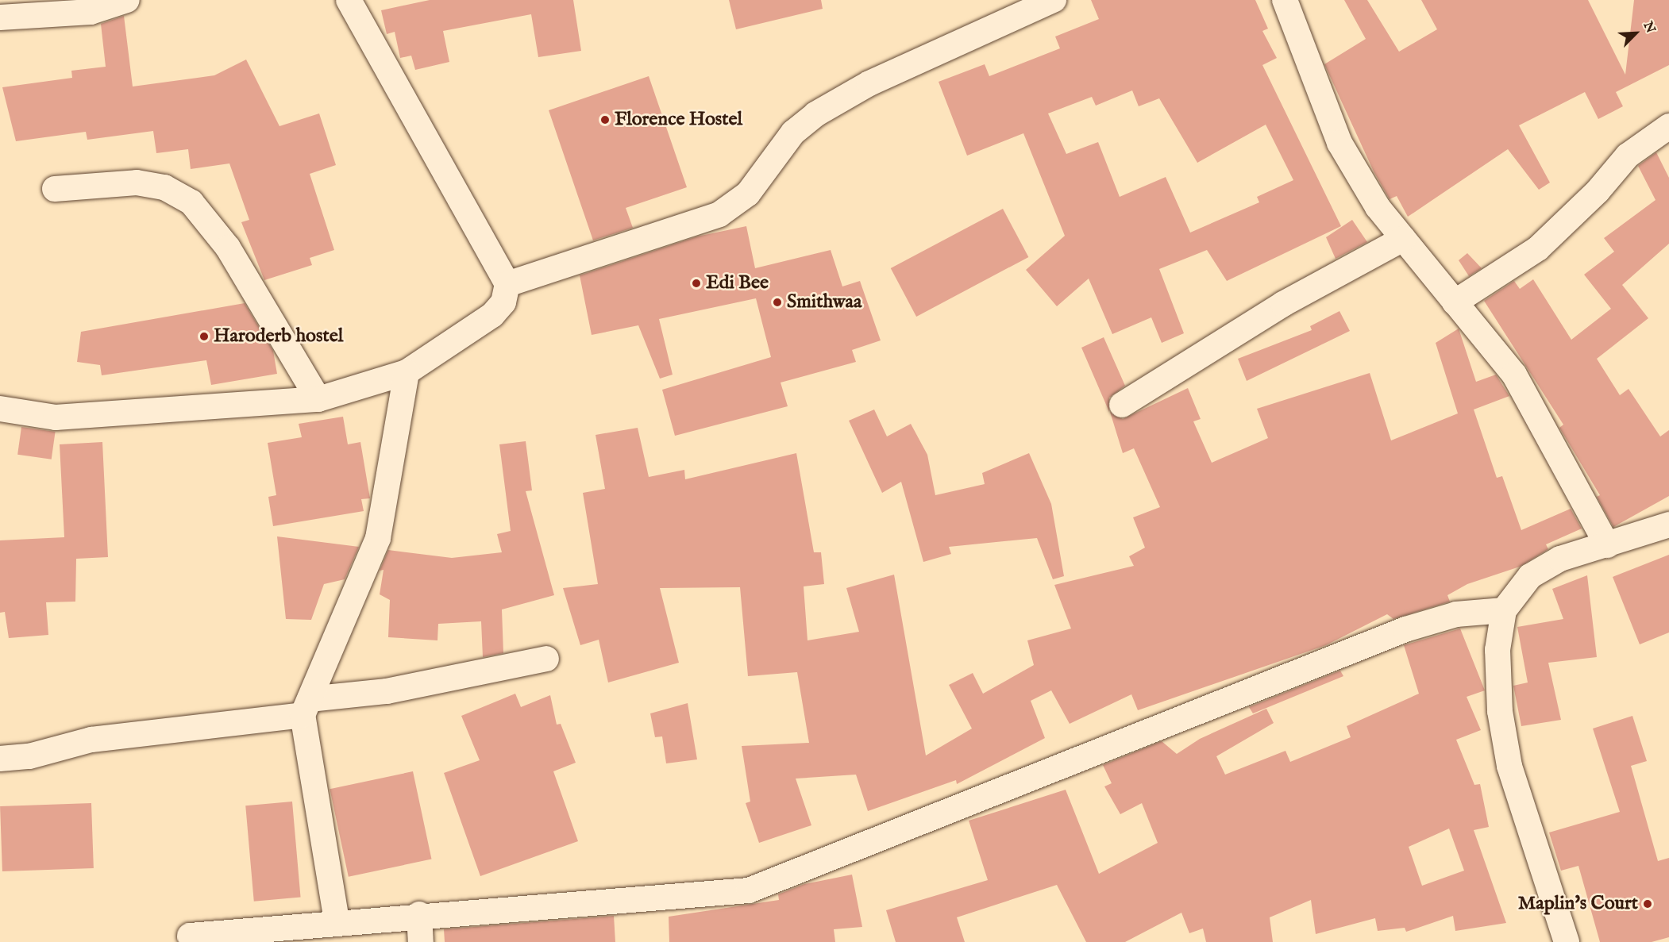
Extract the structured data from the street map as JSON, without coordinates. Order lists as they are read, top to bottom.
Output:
{
  "places": [
    "Florence Hostel",
    "Edi Bee",
    "Smithwaa",
    "Haroderb hostel",
    "Maplin's Court"
  ],
  "north": "top right"
}
